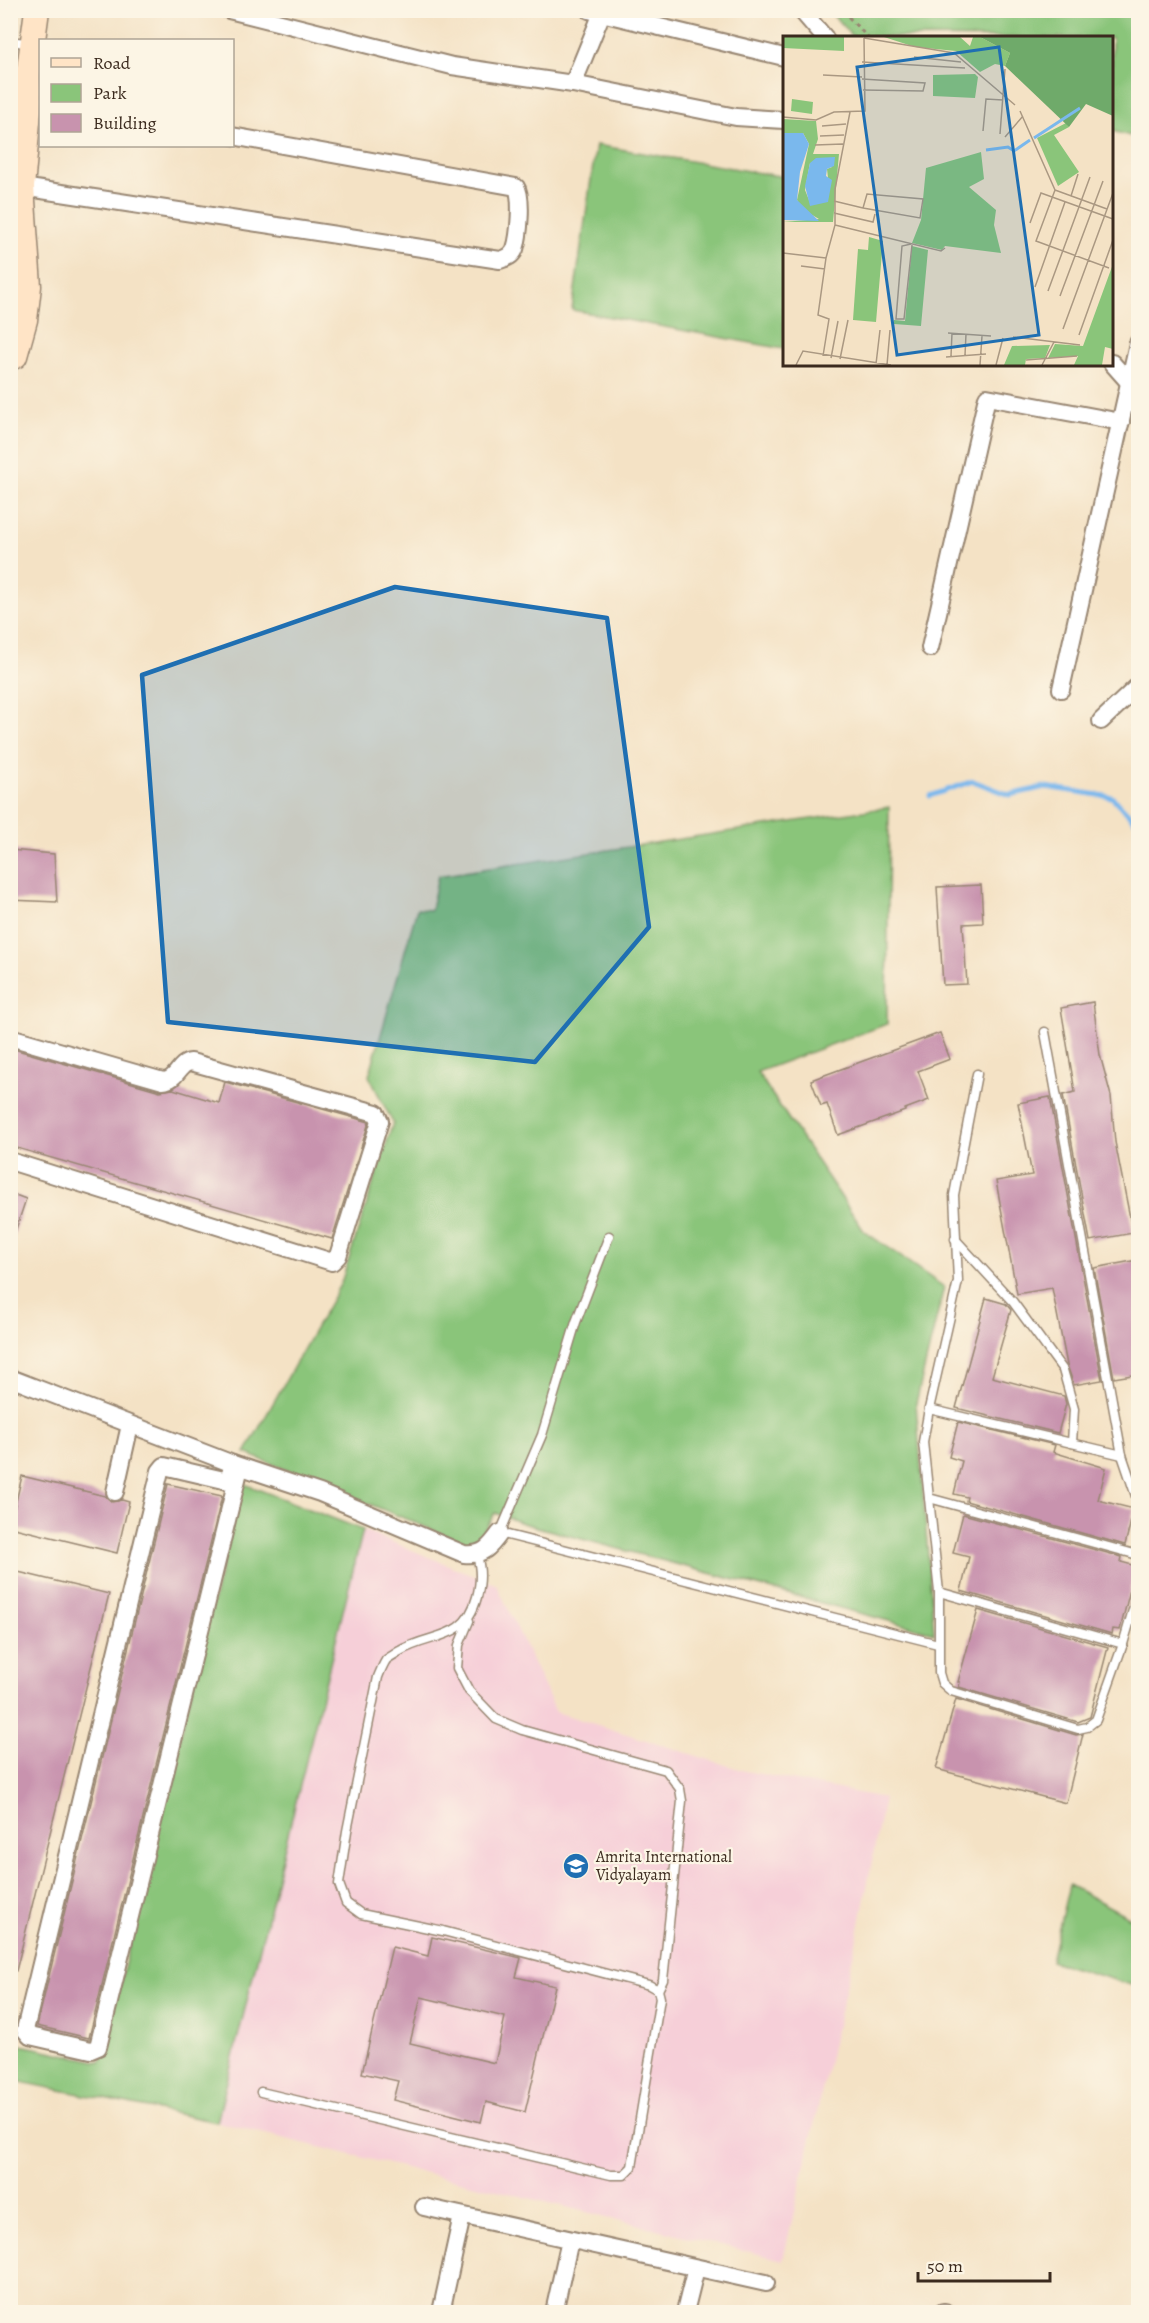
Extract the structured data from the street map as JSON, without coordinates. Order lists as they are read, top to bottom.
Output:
{
  "places": {
    "school or university": ["Amrita International Vidyalayam"]
  },
  "legend": ["Road", "Park", "Building"],
  "scale_bar": "50 m"
}
